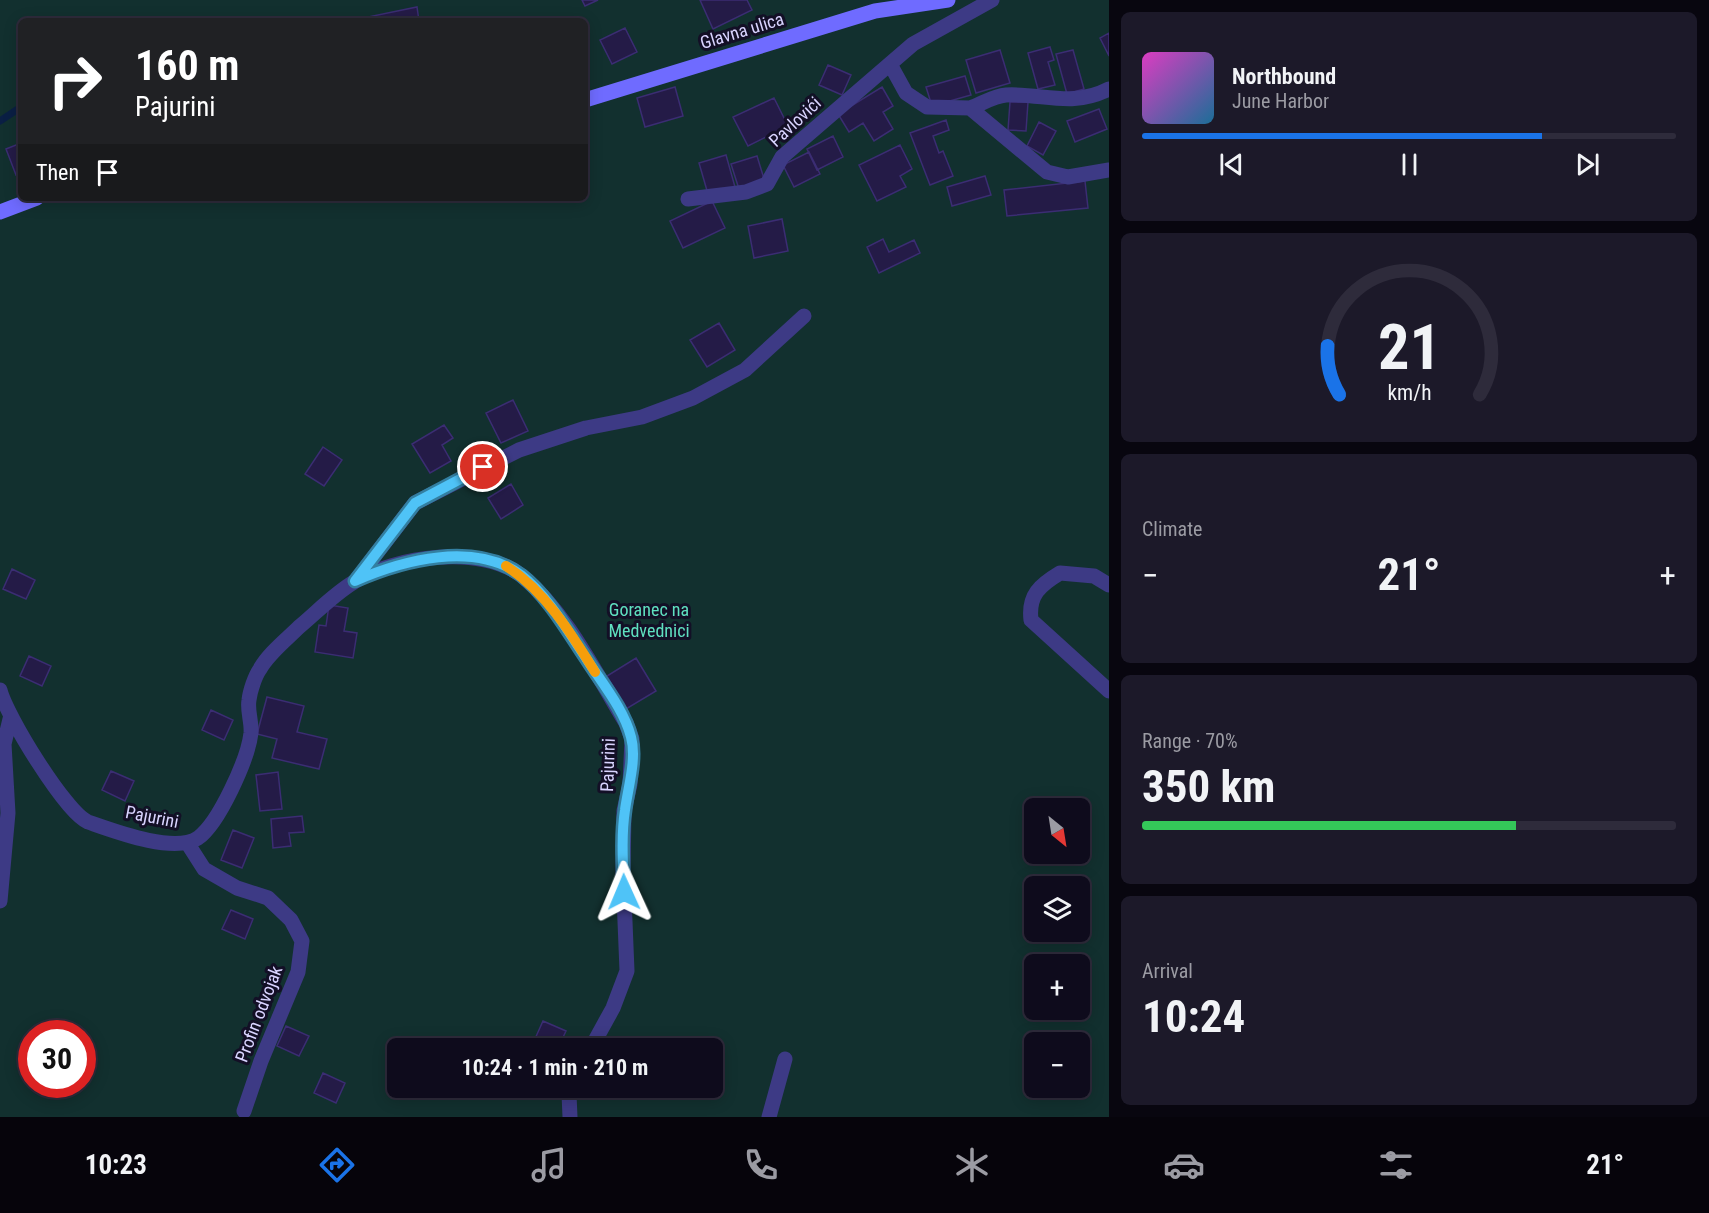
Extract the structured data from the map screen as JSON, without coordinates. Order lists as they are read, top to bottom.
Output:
{
  "streets": {
    "main road": ["Glavna ulica"],
    "street": ["Pavlovići", "Pajurini", "Profin odvojak"]
  },
  "crossings": [
    ["Pajurini", "Profin odvojak"]
  ],
  "parks": ["Goranec na Medvednici"],
  "north": "bottom right",
  "page": {
    "turn": ["160 m", "Pajurini"],
    "song": ["Northbound", "June Harbor"],
    "then": "Then",
    "tile": [
      "Climate",
      ["Range · 70%", "350 km"],
      ["Arrival", "10:24"]
    ],
    "heat": ["−", "21°", "+"],
    "map_buttons": ["+", "−"],
    "limit": "30",
    "trip": "10:24 · 1 min · 210 m",
    "tabs": ["10:23", "21°"],
    "gauge": ["21", "km/h"]
  }
}
